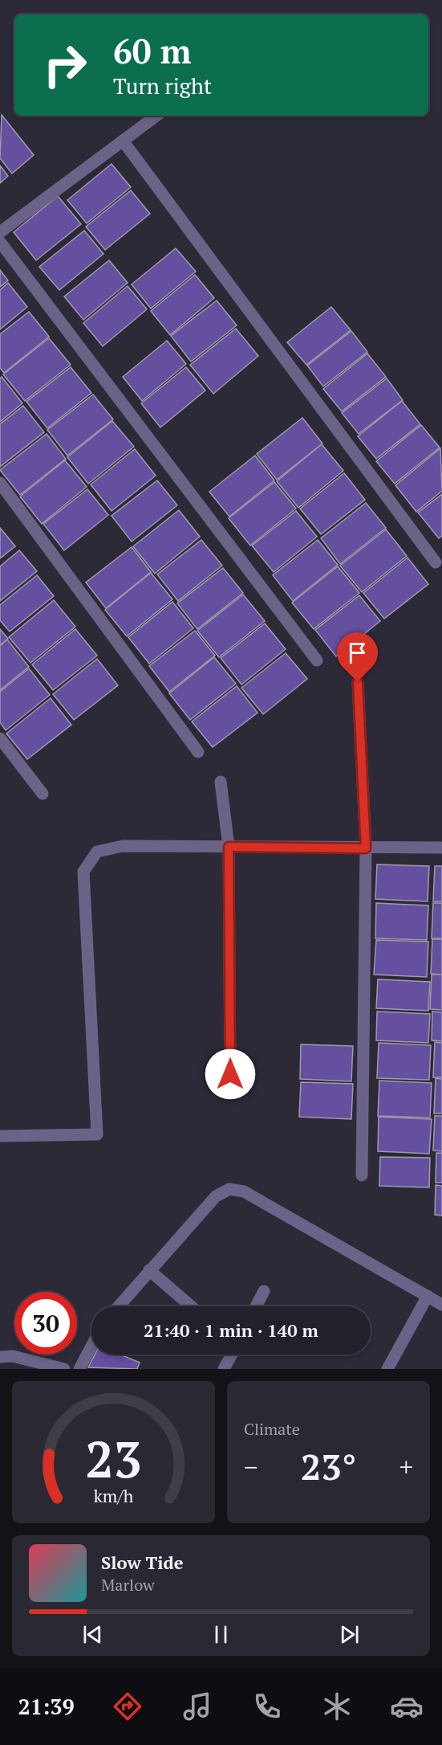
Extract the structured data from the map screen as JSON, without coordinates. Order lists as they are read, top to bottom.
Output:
{
  "page": {
    "turn": ["60 m", "Turn right"],
    "limit": "30",
    "trip": "21:40 · 1 min · 140 m",
    "tile": "Climate",
    "heat": ["−", "23°", "+"],
    "song": ["Slow Tide", "Marlow"],
    "tabs": "21:39",
    "gauge": ["23", "km/h"]
  }
}
